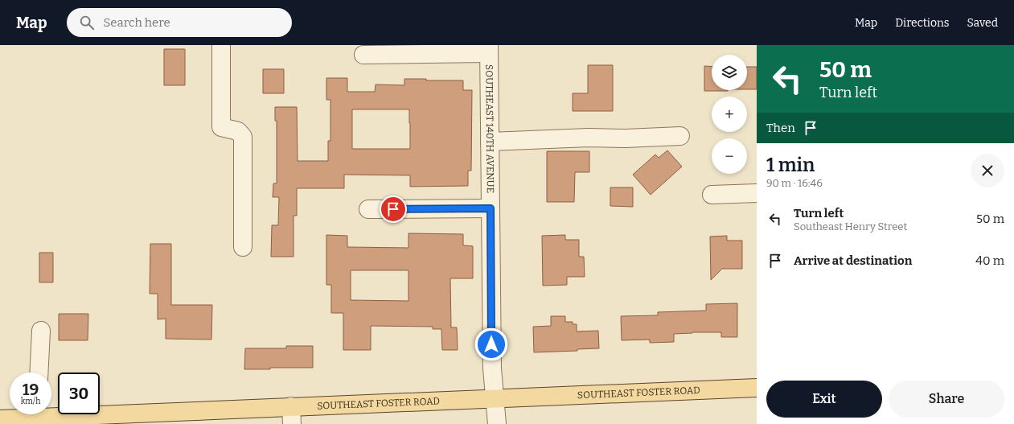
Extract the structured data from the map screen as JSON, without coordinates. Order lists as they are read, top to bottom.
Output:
{
  "streets": {
    "main road": ["SOUTHEAST FOSTER ROAD"],
    "street": ["SOUTHEAST 140TH AVENUE"]
  },
  "crossings": [
    ["SOUTHEAST 140TH AVENUE", "SOUTHEAST FOSTER ROAD"]
  ],
  "page": {
    "header": "Map",
    "search": "Search here",
    "nav": ["Map", "Directions", "Saved"],
    "turn": ["50 m", "Turn left"],
    "map_buttons": ["+", "−"],
    "then": "Then",
    "heading": ["1 min", "90 m · 16:46"],
    "list": [
      {
        "name": "Turn left",
        "note": "Southeast Henry Street",
        "value": "50 m"
      },
      {
        "name": "Arrive at destination",
        "value": "40 m"
      }
    ],
    "speed": "19 km/h",
    "limit": "30",
    "buttons": ["Exit", "Share"]
  }
}
